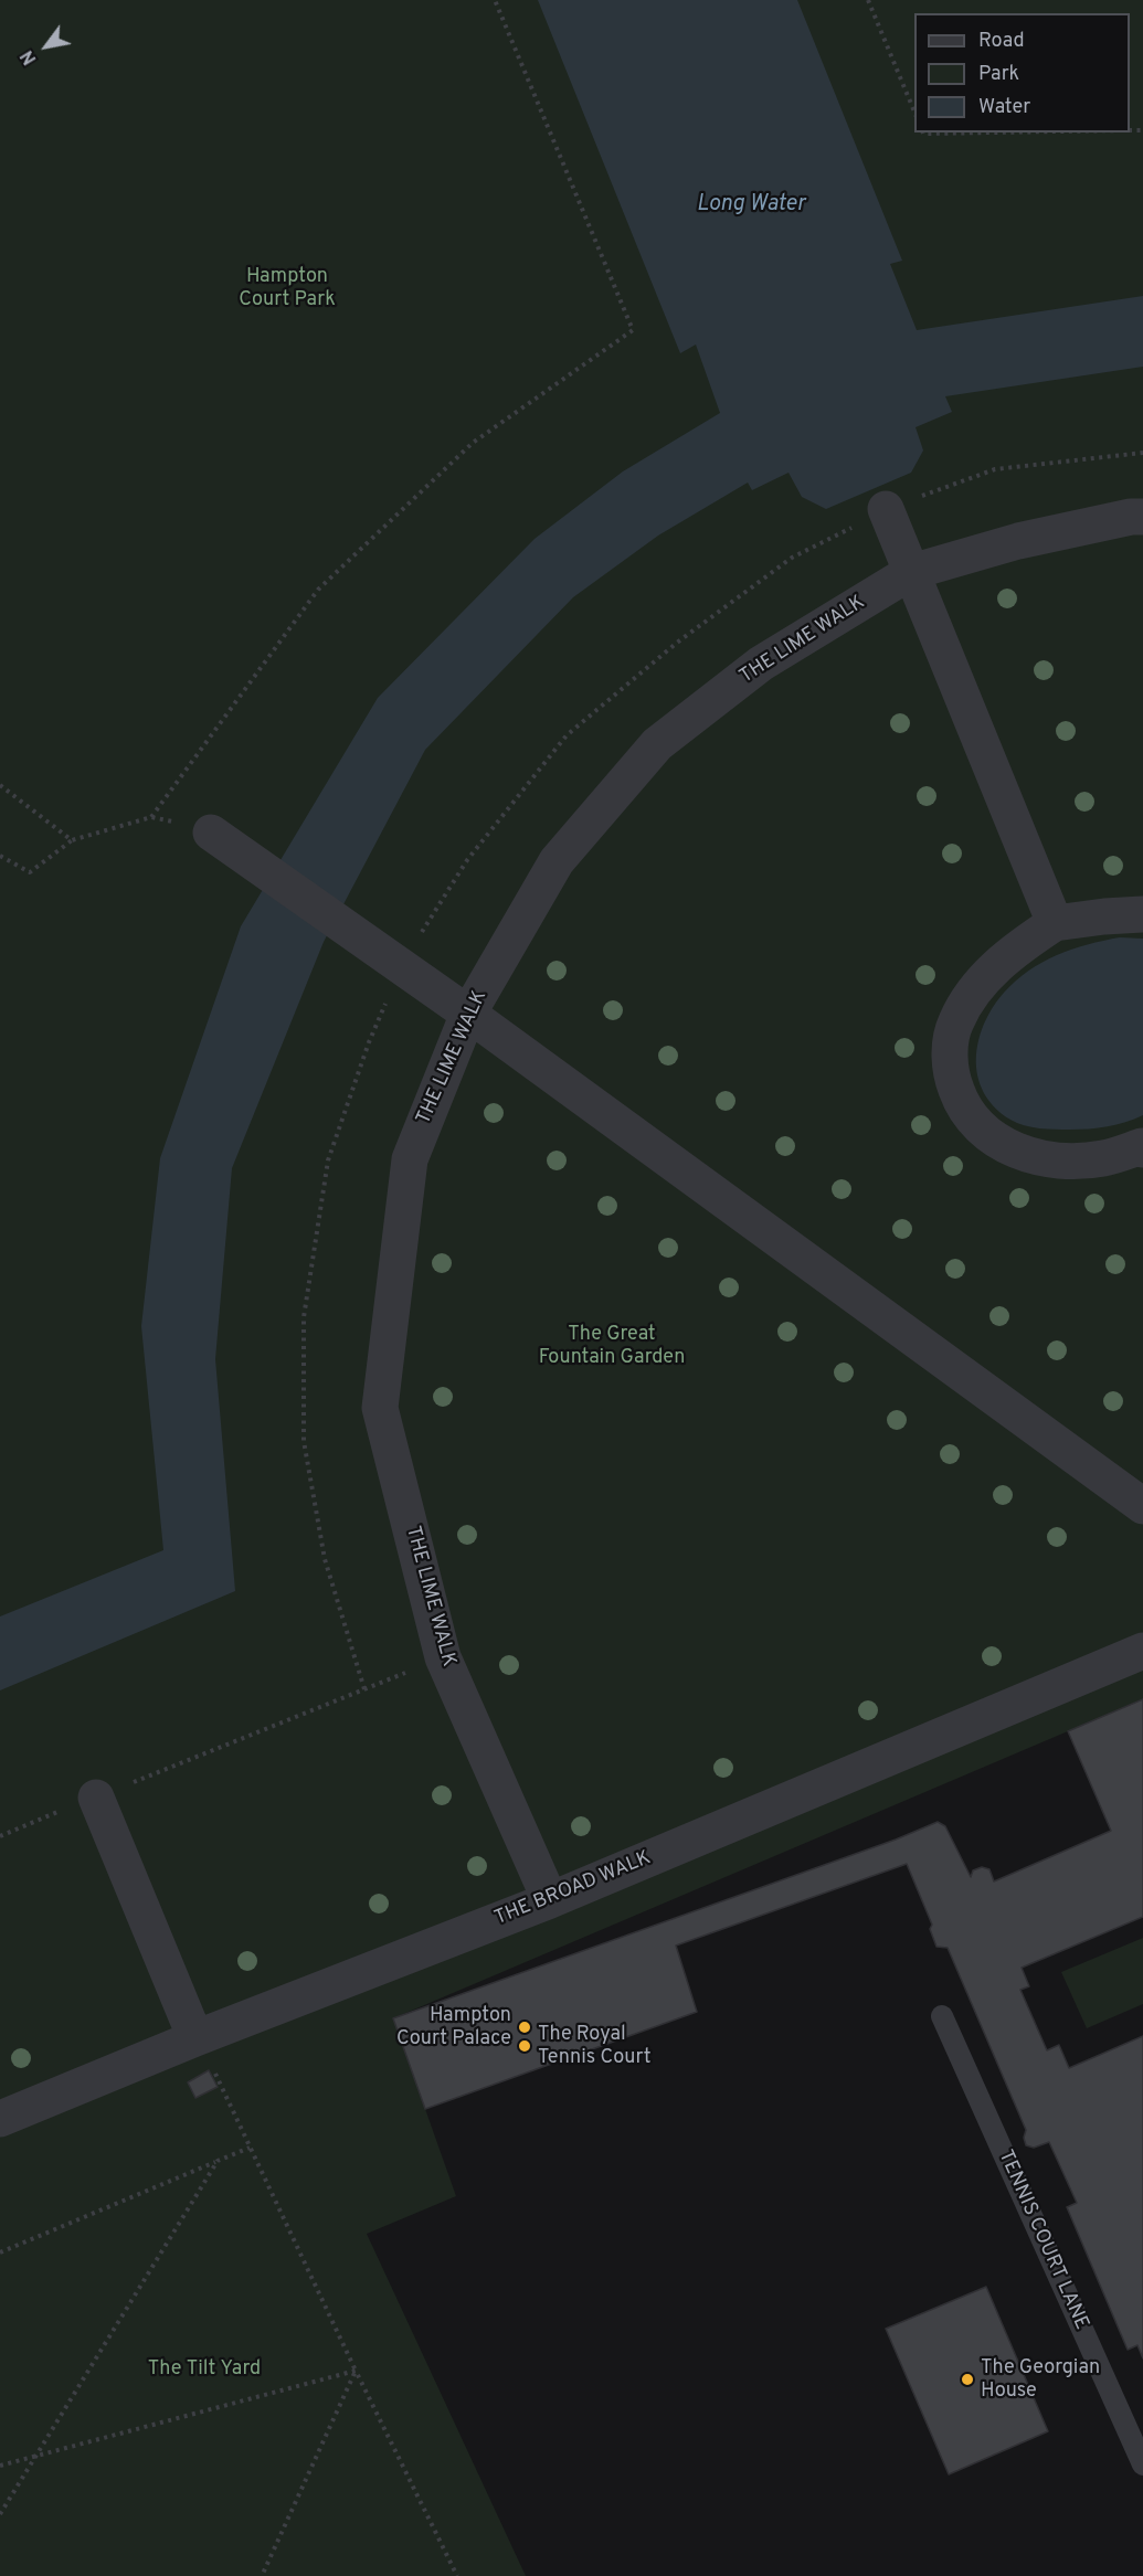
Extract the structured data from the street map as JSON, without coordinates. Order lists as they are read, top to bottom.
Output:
{
  "streets": {
    "street": ["THE LIME WALK", "THE BROAD WALK"],
    "lane": ["TENNIS COURT LANE"]
  },
  "crossings": [
    ["THE LIME WALK", "THE BROAD WALK"]
  ],
  "water": ["Long Water"],
  "parks": ["Hampton Court Park", "The Great Fountain Garden", "The Tilt Yard"],
  "places": ["Hampton Court Palace", "The Royal Tennis Court", "The Georgian House"],
  "legend": ["Road", "Park", "Water"],
  "north": "bottom left"
}
